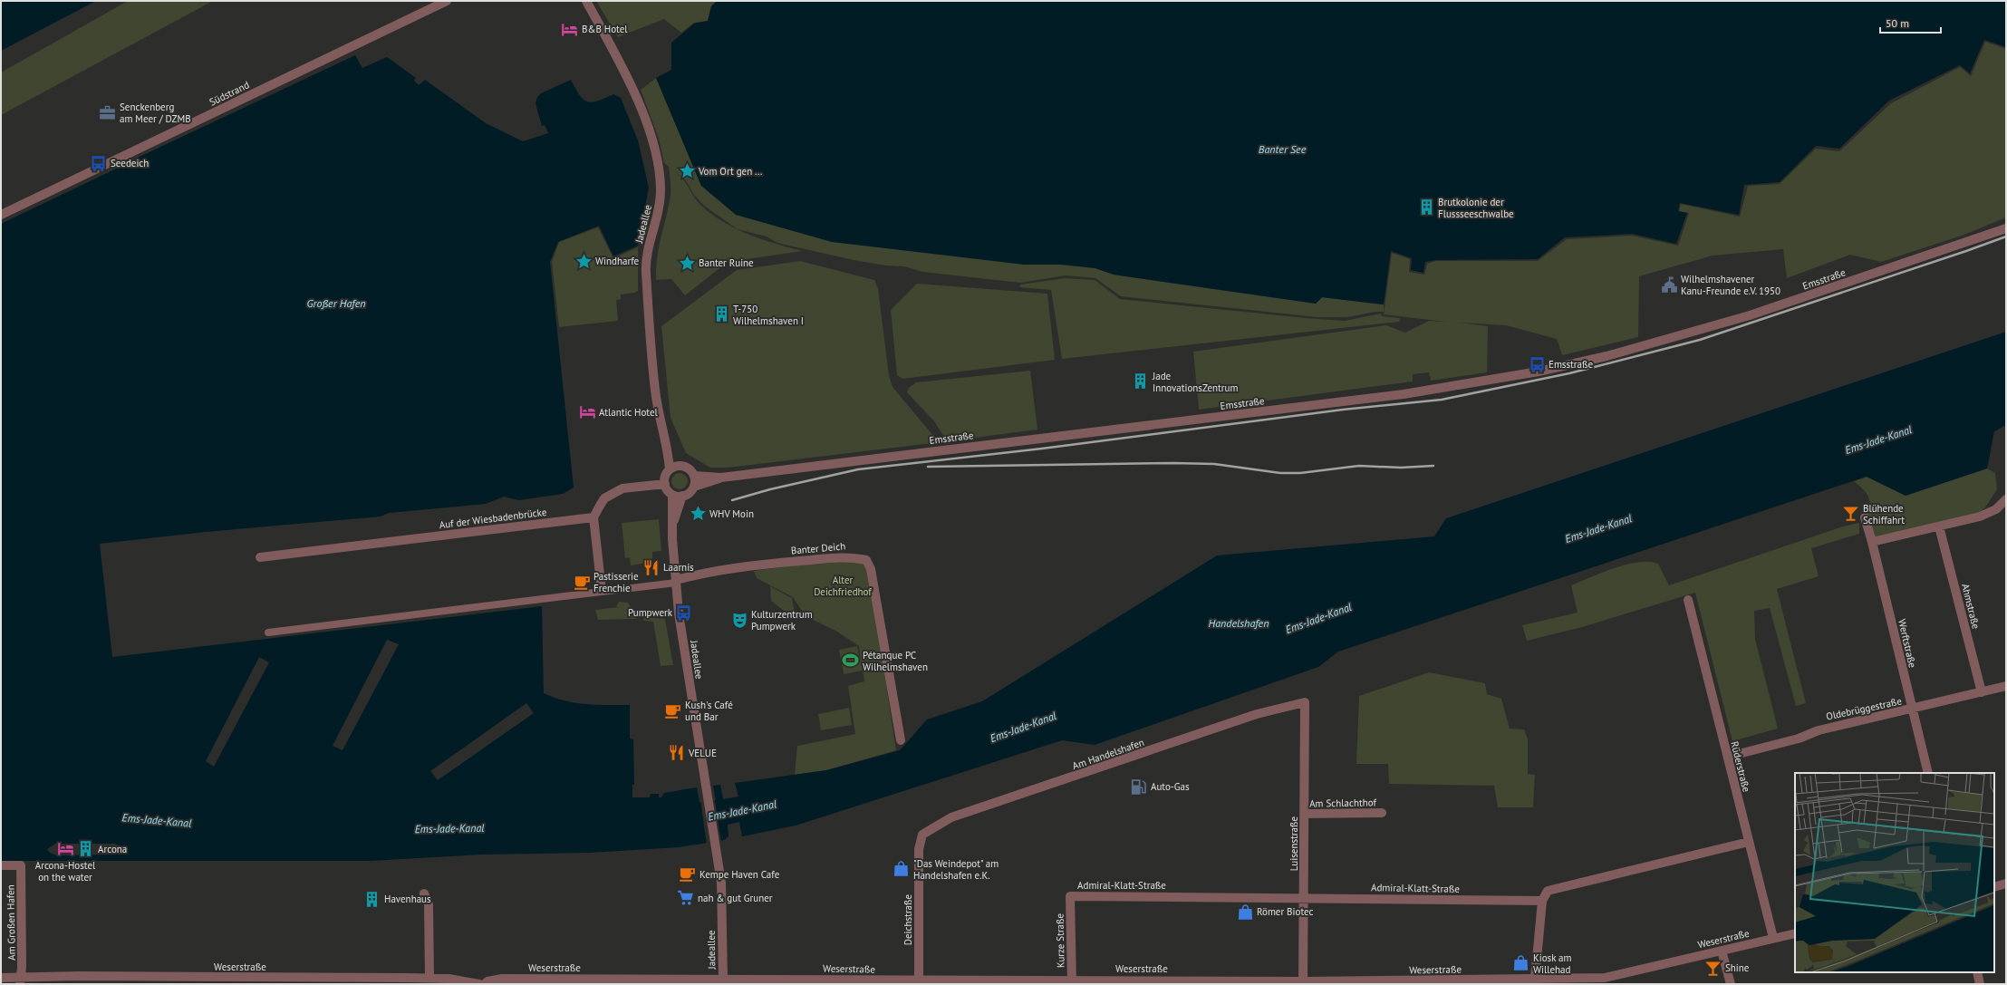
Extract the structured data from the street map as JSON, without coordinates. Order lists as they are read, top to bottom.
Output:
{
  "streets": {
    "street": [
      "Südstrand",
      "Jadeallee",
      "Emsstraße",
      "Auf der Wiesbadenbrücke",
      "Banter Deich",
      "Ahmstraße",
      "Werftstraße",
      "Oldebrüggestraße",
      "Am Handelshafen",
      "Rüderstraße",
      "Am Schlachthof",
      "Luisenstraße",
      "Admiral-Klatt-Straße",
      "Deichstraße",
      "Am Großen Hafen",
      "Weserstraße",
      "Kurze Straße"
    ]
  },
  "crossings": [
    ["Jadeallee", "Emsstraße"],
    ["Jadeallee", "Banter Deich"],
    ["Jadeallee", "Weserstraße"],
    ["Ahmstraße", "Oldebrüggestraße"],
    ["Werftstraße", "Oldebrüggestraße"],
    ["Oldebrüggestraße", "Rüderstraße"],
    ["Am Handelshafen", "Luisenstraße"],
    ["Am Handelshafen", "Deichstraße"],
    ["Rüderstraße", "Weserstraße"],
    ["Am Schlachthof", "Luisenstraße"],
    ["Luisenstraße", "Admiral-Klatt-Straße"],
    ["Luisenstraße", "Weserstraße"],
    ["Admiral-Klatt-Straße", "Kurze Straße"],
    ["Deichstraße", "Weserstraße"],
    ["Am Großen Hafen", "Weserstraße"],
    ["Weserstraße", "Kurze Straße"]
  ],
  "water": [
    "Banter See",
    "Großer Hafen",
    "Ems-Jade-Kanal",
    "Handelshafen"
  ],
  "parks": ["Alter Deichfriedhof"],
  "places": {
    "hotel": ["B&B Hotel", "Atlantic Hotel", "Arcona-Hostel on the water"],
    "office": ["Senckenberg am Meer / DZMB"],
    "bus stop": ["Seedeich", "Emsstraße", "Pumpwerk"],
    "place": [
      "Vom Ort gen ...",
      "Windharfe",
      "Banter Ruine",
      "WHV Moin"
    ],
    "building": [
      "Brutkolonie der Flussseeschwalbe",
      "T-750 Wilhelmshaven I",
      "Jade InnovationsZentrum",
      "Arcona",
      "Havenhaus"
    ],
    "public building": ["Wilhelmshavener Kanu-Freunde e.V. 1950"],
    "bar": ["Blühende Schiffahrt", "Shine"],
    "restaurant": ["Laarnis", "VELUE"],
    "cafe": ["Pastisserie Frenchie", "Kush's Café und Bar", "Kempe Haven Cafe"],
    "theatre": ["Kulturzentrum Pumpwerk"],
    "sports": ["Pétanque PC Wilhelmshaven"],
    "fuel station": ["Auto-Gas"],
    "shop": ["\"Das Weindepot\" am Handelshafen e.K.", "Römer Biotec", "Kiosk am Willehad"],
    "supermarket": ["nah & gut Gruner"]
  },
  "scale_bar": "50 m"
}
